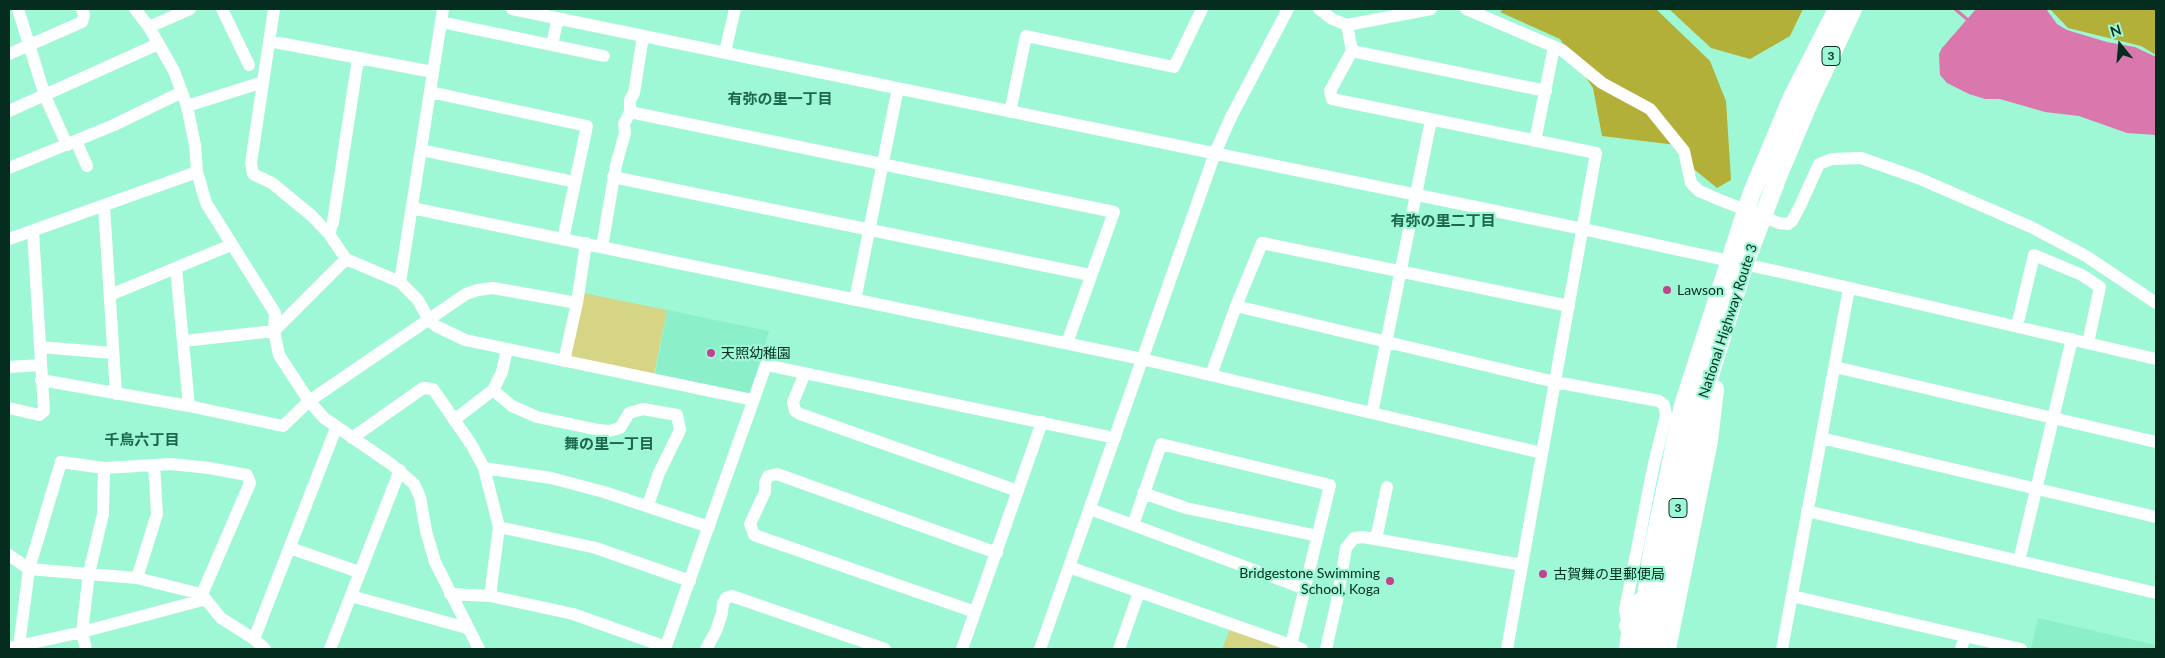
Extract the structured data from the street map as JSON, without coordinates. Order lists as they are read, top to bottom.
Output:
{
  "streets": {
    "highway": ["3", "National Highway Route 3"]
  },
  "districts": [
    "有弥の里一丁目",
    "有弥の里二丁目",
    "千鳥六丁目",
    "舞の里一丁目"
  ],
  "places": [
    "Lawson",
    "天照幼稚園",
    "古賀舞の里郵便局",
    "Bridgestone Swimming School, Koga"
  ],
  "north": "top"
}
